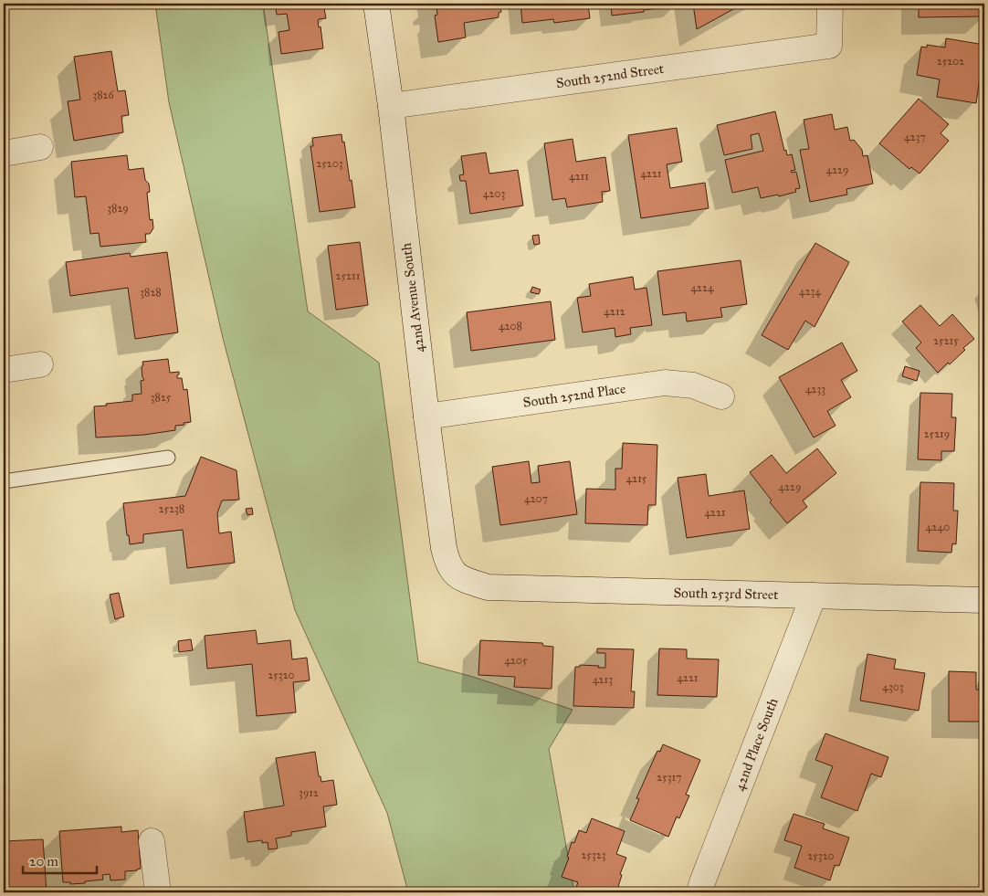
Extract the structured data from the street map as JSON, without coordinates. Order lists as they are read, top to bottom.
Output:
{
  "streets": {
    "street": [
      "South 252nd Street",
      "42nd Avenue South",
      "South 252nd Place",
      "South 253rd Street",
      "42nd Place South"
    ]
  },
  "crossings": [
    ["South 252nd Street", "42nd Avenue South"],
    ["42nd Avenue South", "South 252nd Place"],
    ["42nd Avenue South", "South 253rd Street"],
    ["South 253rd Street", "42nd Place South"]
  ],
  "house_numbers": [
    "25202",
    "3826",
    "4237",
    "25203",
    "4229",
    "4221",
    "4211",
    "4203",
    "3829",
    "25211",
    "4224",
    "4234",
    "3828",
    "4212",
    "4208",
    "25215",
    "4233",
    "3825",
    "25219",
    "4215",
    "4229",
    "4207",
    "25238",
    "4221",
    "4240",
    "4205",
    "25320",
    "4221",
    "4213",
    "4303",
    "25317",
    "3912",
    "25323",
    "25320"
  ],
  "scale_bar": "20 m"
}
